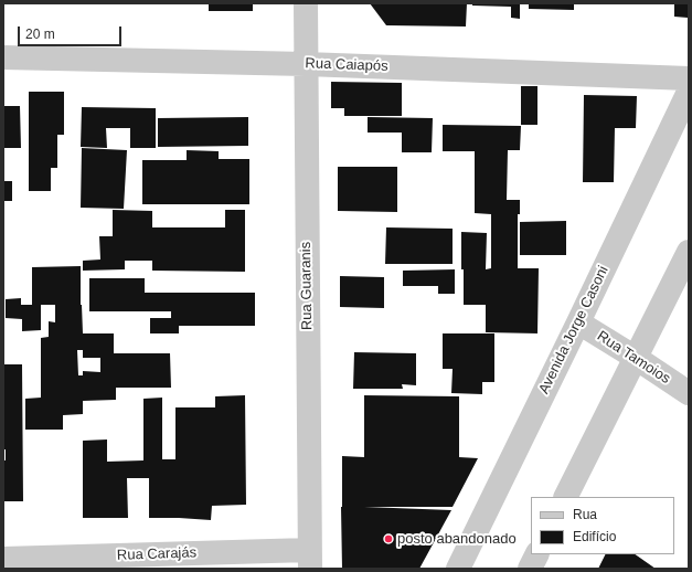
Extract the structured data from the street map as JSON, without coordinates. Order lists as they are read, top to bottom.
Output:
{
  "streets": {
    "street": [
      "Rua Caiapós",
      "Rua Guaranis",
      "Avenida Jorge Casoni",
      "Rua Tamoios",
      "Rua Carajás"
    ]
  },
  "crossings": [
    ["Rua Caiapós", "Rua Guaranis"],
    ["Rua Guaranis", "Rua Carajás"],
    ["Avenida Jorge Casoni", "Rua Tamoios"]
  ],
  "places": ["posto abandonado"],
  "legend": ["Rua", "Edifício"],
  "scale_bar": "20 m"
}
